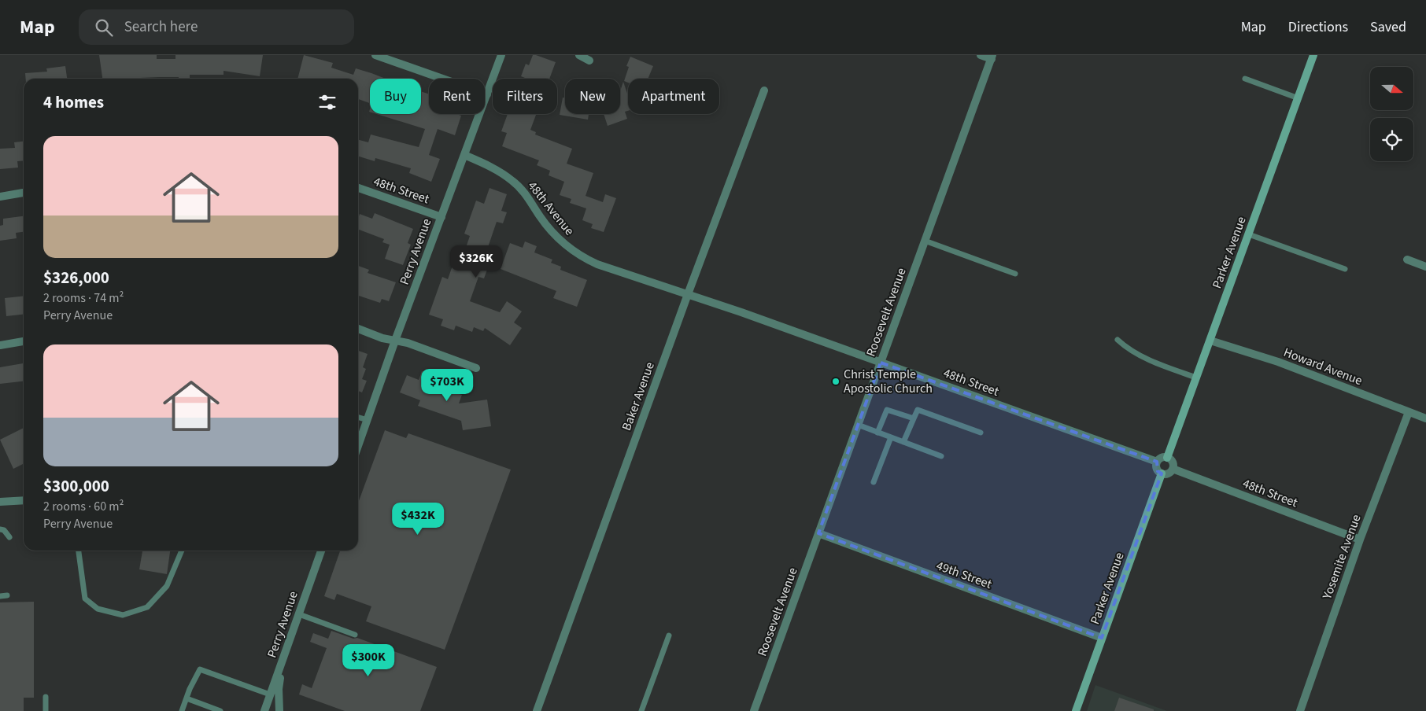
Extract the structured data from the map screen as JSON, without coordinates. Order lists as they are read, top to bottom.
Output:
{
  "streets": {
    "street": [
      "48th Street",
      "48th Avenue",
      "Perry Avenue",
      "Parker Avenue",
      "Roosevelt Avenue",
      "Howard Avenue",
      "Baker Avenue",
      "Yosemite Avenue",
      "49th Street"
    ]
  },
  "crossings": [
    ["48th Street", "48th Avenue"],
    ["48th Street", "Perry Avenue"],
    ["48th Street", "Parker Avenue"],
    ["48th Street", "Roosevelt Avenue"],
    ["48th Street", "Baker Avenue"],
    ["48th Street", "Yosemite Avenue"],
    ["48th Avenue", "Perry Avenue"],
    ["48th Avenue", "Baker Avenue"],
    ["Parker Avenue", "Howard Avenue"],
    ["Parker Avenue", "49th Street"],
    ["Roosevelt Avenue", "49th Street"],
    ["Howard Avenue", "Yosemite Avenue"]
  ],
  "places": ["Christ Temple Apostolic Church"],
  "north": "right",
  "page": {
    "header": "Map",
    "search": "Search here",
    "nav": ["Map", "Directions", "Saved"],
    "chip": [
      "Buy",
      "Rent",
      "Filters",
      "New",
      "Apartment"
    ],
    "heading": "4 homes",
    "list": [
      {
        "name": "$326,000",
        "note": "2 rooms · 74 m² · Perry Avenue"
      },
      {
        "name": "$300,000",
        "note": "2 rooms · 60 m² · Perry Avenue"
      }
    ],
    "price": [
      "$326K",
      "$703K",
      "$432K",
      "$300K"
    ]
  }
}
